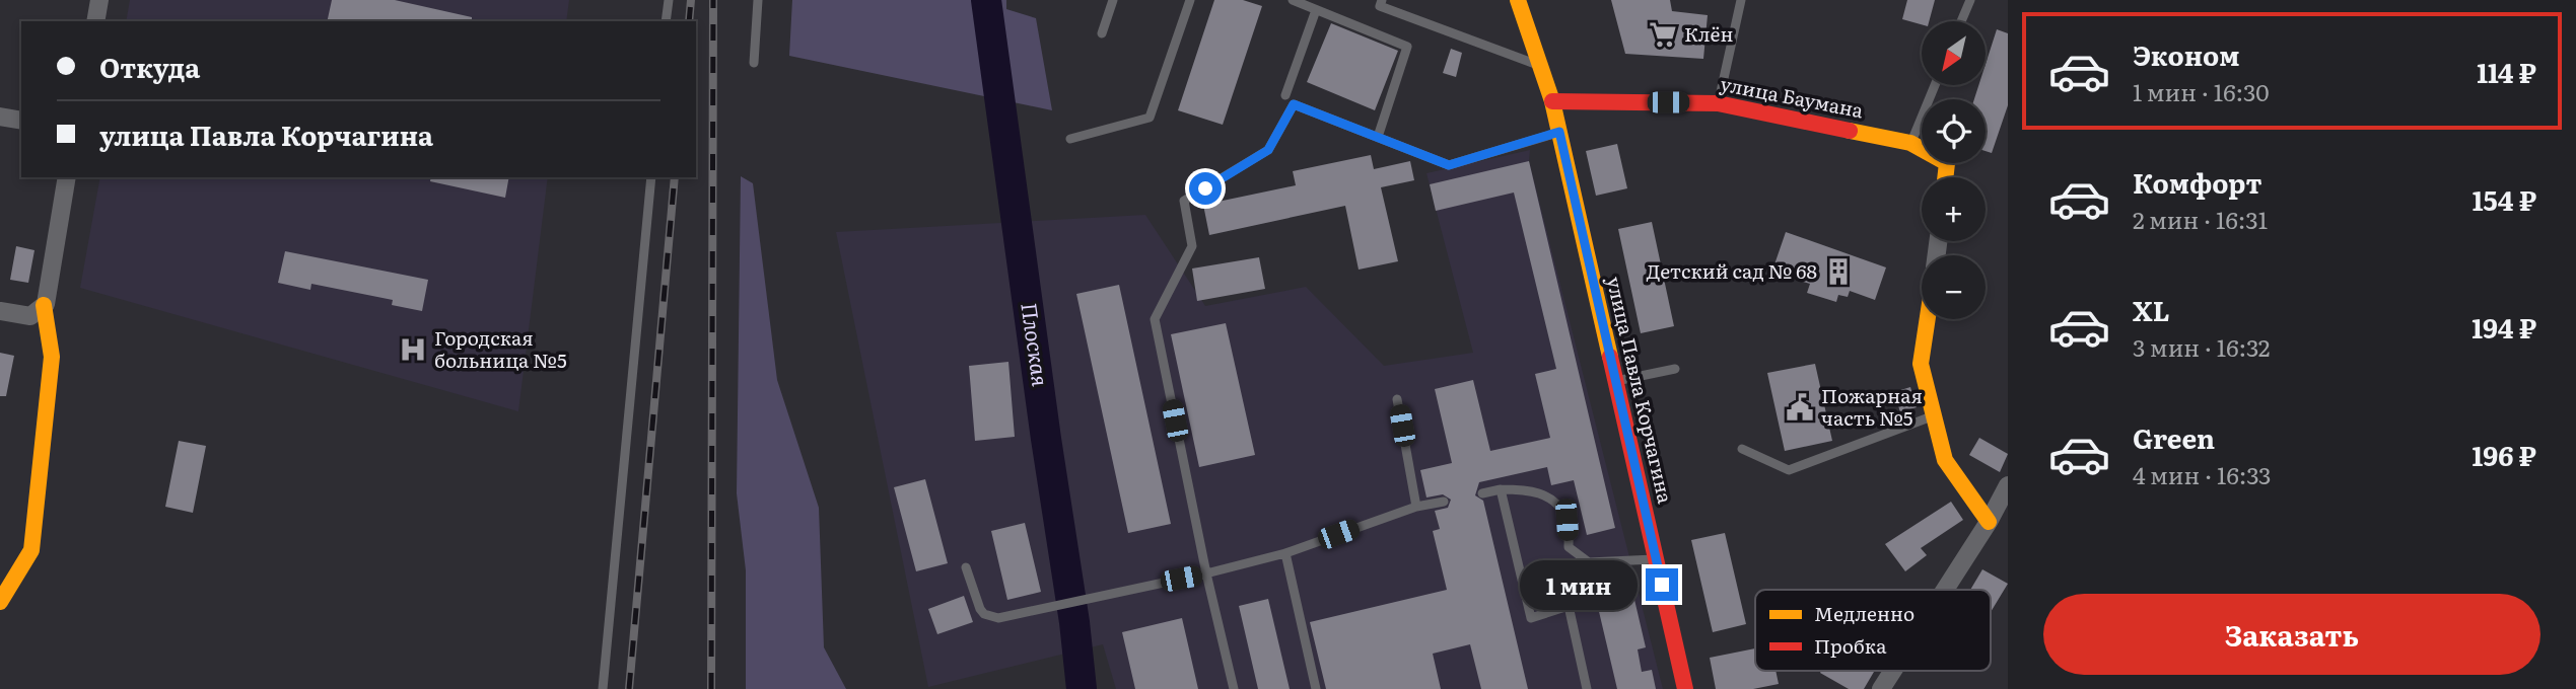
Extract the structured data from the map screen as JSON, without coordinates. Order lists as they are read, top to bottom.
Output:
{
  "streets": {
    "street": ["улица Баумана", "улица Павла Корчагина"]
  },
  "crossings": [
    ["улица Баумана", "улица Павла Корчагина"]
  ],
  "water": ["Плоская"],
  "places": {
    "supermarket": ["Клён"],
    "building": ["Детский сад № 68"],
    "hospital": ["Городская больница №5"],
    "public building": ["Пожарная часть №5"]
  },
  "legend": ["Медленно", "Пробка"],
  "north": "bottom left",
  "page": {
    "list": [
      {
        "name": "Эконом",
        "note": "1 мин · 16:30",
        "value": "114 ₽"
      },
      {
        "name": "Комфорт",
        "note": "2 мин · 16:31",
        "value": "154 ₽"
      },
      {
        "name": "XL",
        "note": "3 мин · 16:32",
        "value": "194 ₽"
      },
      {
        "name": "Green",
        "note": "4 мин · 16:33",
        "value": "196 ₽"
      }
    ],
    "map_buttons": ["+", "−"],
    "banner": ["Откуда", "улица Павла Корчагина"],
    "bubble": "1 мин",
    "buttons": "Заказать"
  }
}
